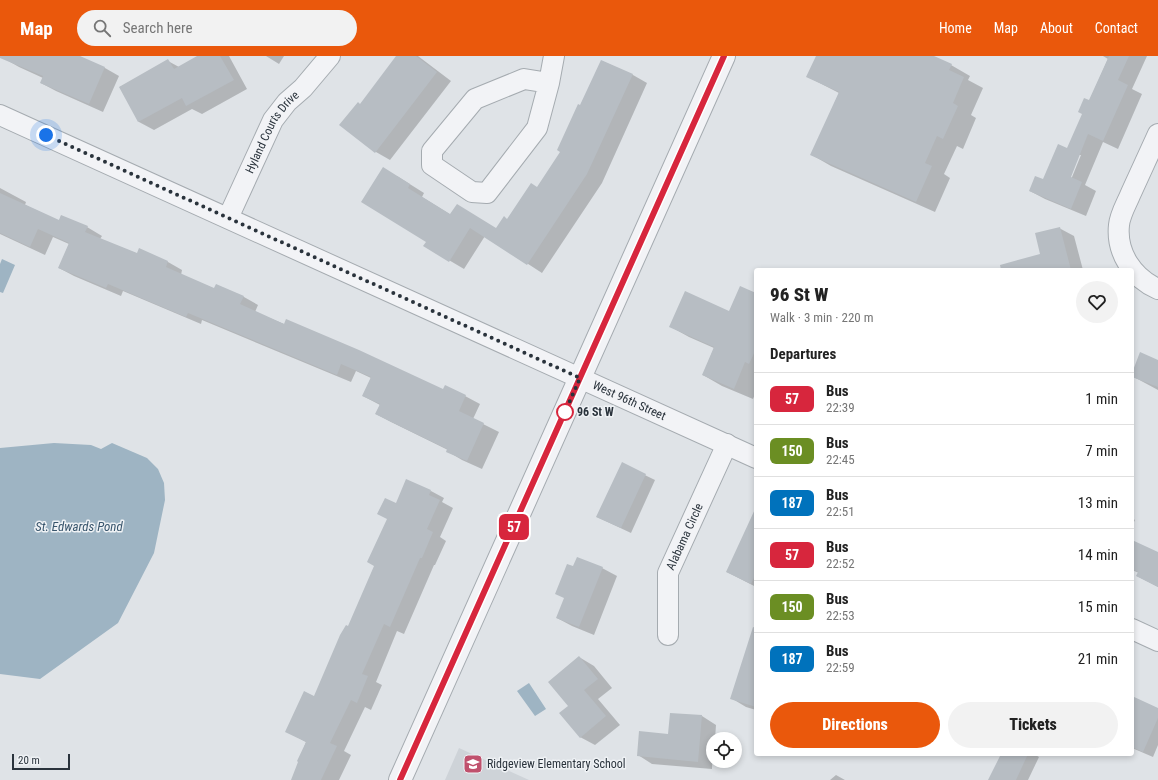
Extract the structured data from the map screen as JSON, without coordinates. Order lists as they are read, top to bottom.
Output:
{
  "streets": {
    "street": ["Hyland Courts Drive", "West 96th Street", "Alabama Circle"]
  },
  "crossings": [
    ["Hyland Courts Drive", "West 96th Street"],
    ["West 96th Street", "Alabama Circle"]
  ],
  "water": ["St. Edwards Pond"],
  "places": {
    "other": ["96 St W"],
    "school or university": ["Ridgeview Elementary School"]
  },
  "lines": ["bus line 57"],
  "scale_bar": "20 m",
  "page": {
    "header": "Map",
    "search": "Search here",
    "nav": [
      "Home",
      "Map",
      "About",
      "Contact"
    ],
    "on_map": "57",
    "heading": [
      ["96 St W", "Walk · 3 min · 220 m"],
      "Departures"
    ],
    "list": [
      {
        "mark": "57",
        "name": "Bus",
        "note": "22:39",
        "value": "1 min"
      },
      {
        "mark": "150",
        "name": "Bus",
        "note": "22:45",
        "value": "7 min"
      },
      {
        "mark": "187",
        "name": "Bus",
        "note": "22:51",
        "value": "13 min"
      },
      {
        "mark": "57",
        "name": "Bus",
        "note": "22:52",
        "value": "14 min"
      },
      {
        "mark": "150",
        "name": "Bus",
        "note": "22:53",
        "value": "15 min"
      },
      {
        "mark": "187",
        "name": "Bus",
        "note": "22:59",
        "value": "21 min"
      }
    ],
    "buttons": ["Directions", "Tickets"],
    "scale": "20 m"
  }
}
